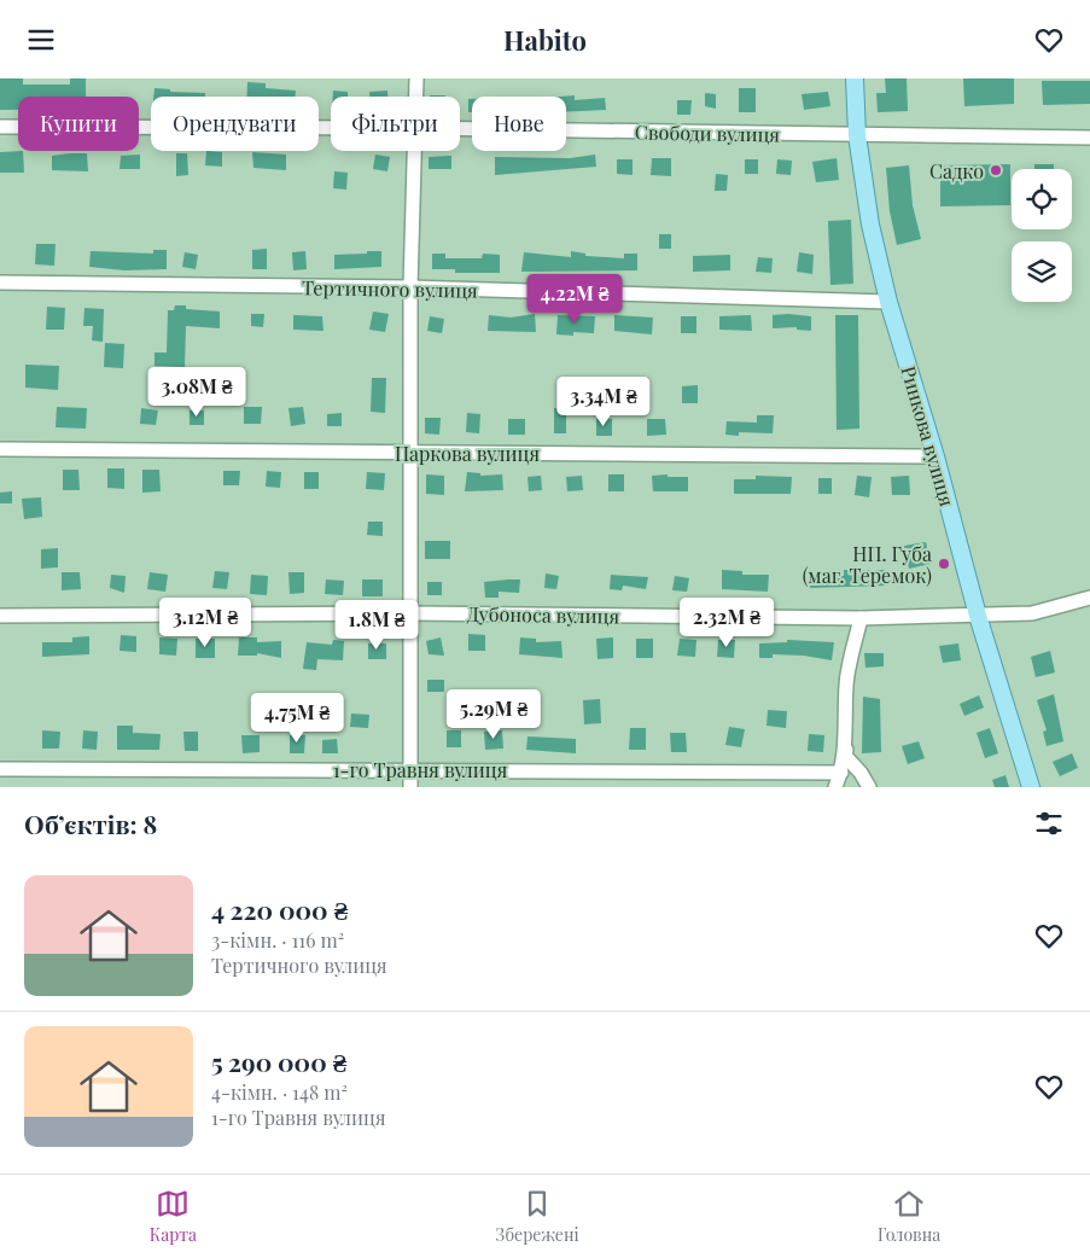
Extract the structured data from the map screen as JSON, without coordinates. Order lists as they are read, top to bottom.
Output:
{
  "streets": {
    "main road": ["Ринкова вулиця"],
    "street": [
      "Свободи вулиця",
      "Тертичного вулиця",
      "Паркова вулиця",
      "Дубоноса вулиця",
      "1-го Травня вулиця"
    ]
  },
  "crossings": [
    ["Свободи вулиця", "Ринкова вулиця"],
    ["Тертичного вулиця", "Ринкова вулиця"],
    ["Ринкова вулиця", "Паркова вулиця"],
    ["Ринкова вулиця", "Дубоноса вулиця"]
  ],
  "places": ["Садко", "НП. Губа (маг. Теремок)"],
  "page": {
    "header": "Habito",
    "chip": [
      "Купити",
      "Орендувати",
      "Фільтри",
      "Нове"
    ],
    "price": [
      "4.22M ₴",
      "3.08M ₴",
      "3.34M ₴",
      "3.12M ₴",
      "2.32M ₴",
      "1.8M ₴",
      "5.29M ₴",
      "4.75M ₴"
    ],
    "heading": "Об’єктів: 8",
    "list": [
      {
        "name": "4 220 000 ₴",
        "note": "3-кімн. · 116 m² · Тертичного вулиця"
      },
      {
        "name": "5 290 000 ₴",
        "note": "4-кімн. · 148 m² · 1-го Травня вулиця"
      }
    ],
    "tabs": ["Карта", "Збережені", "Головна"]
  }
}
